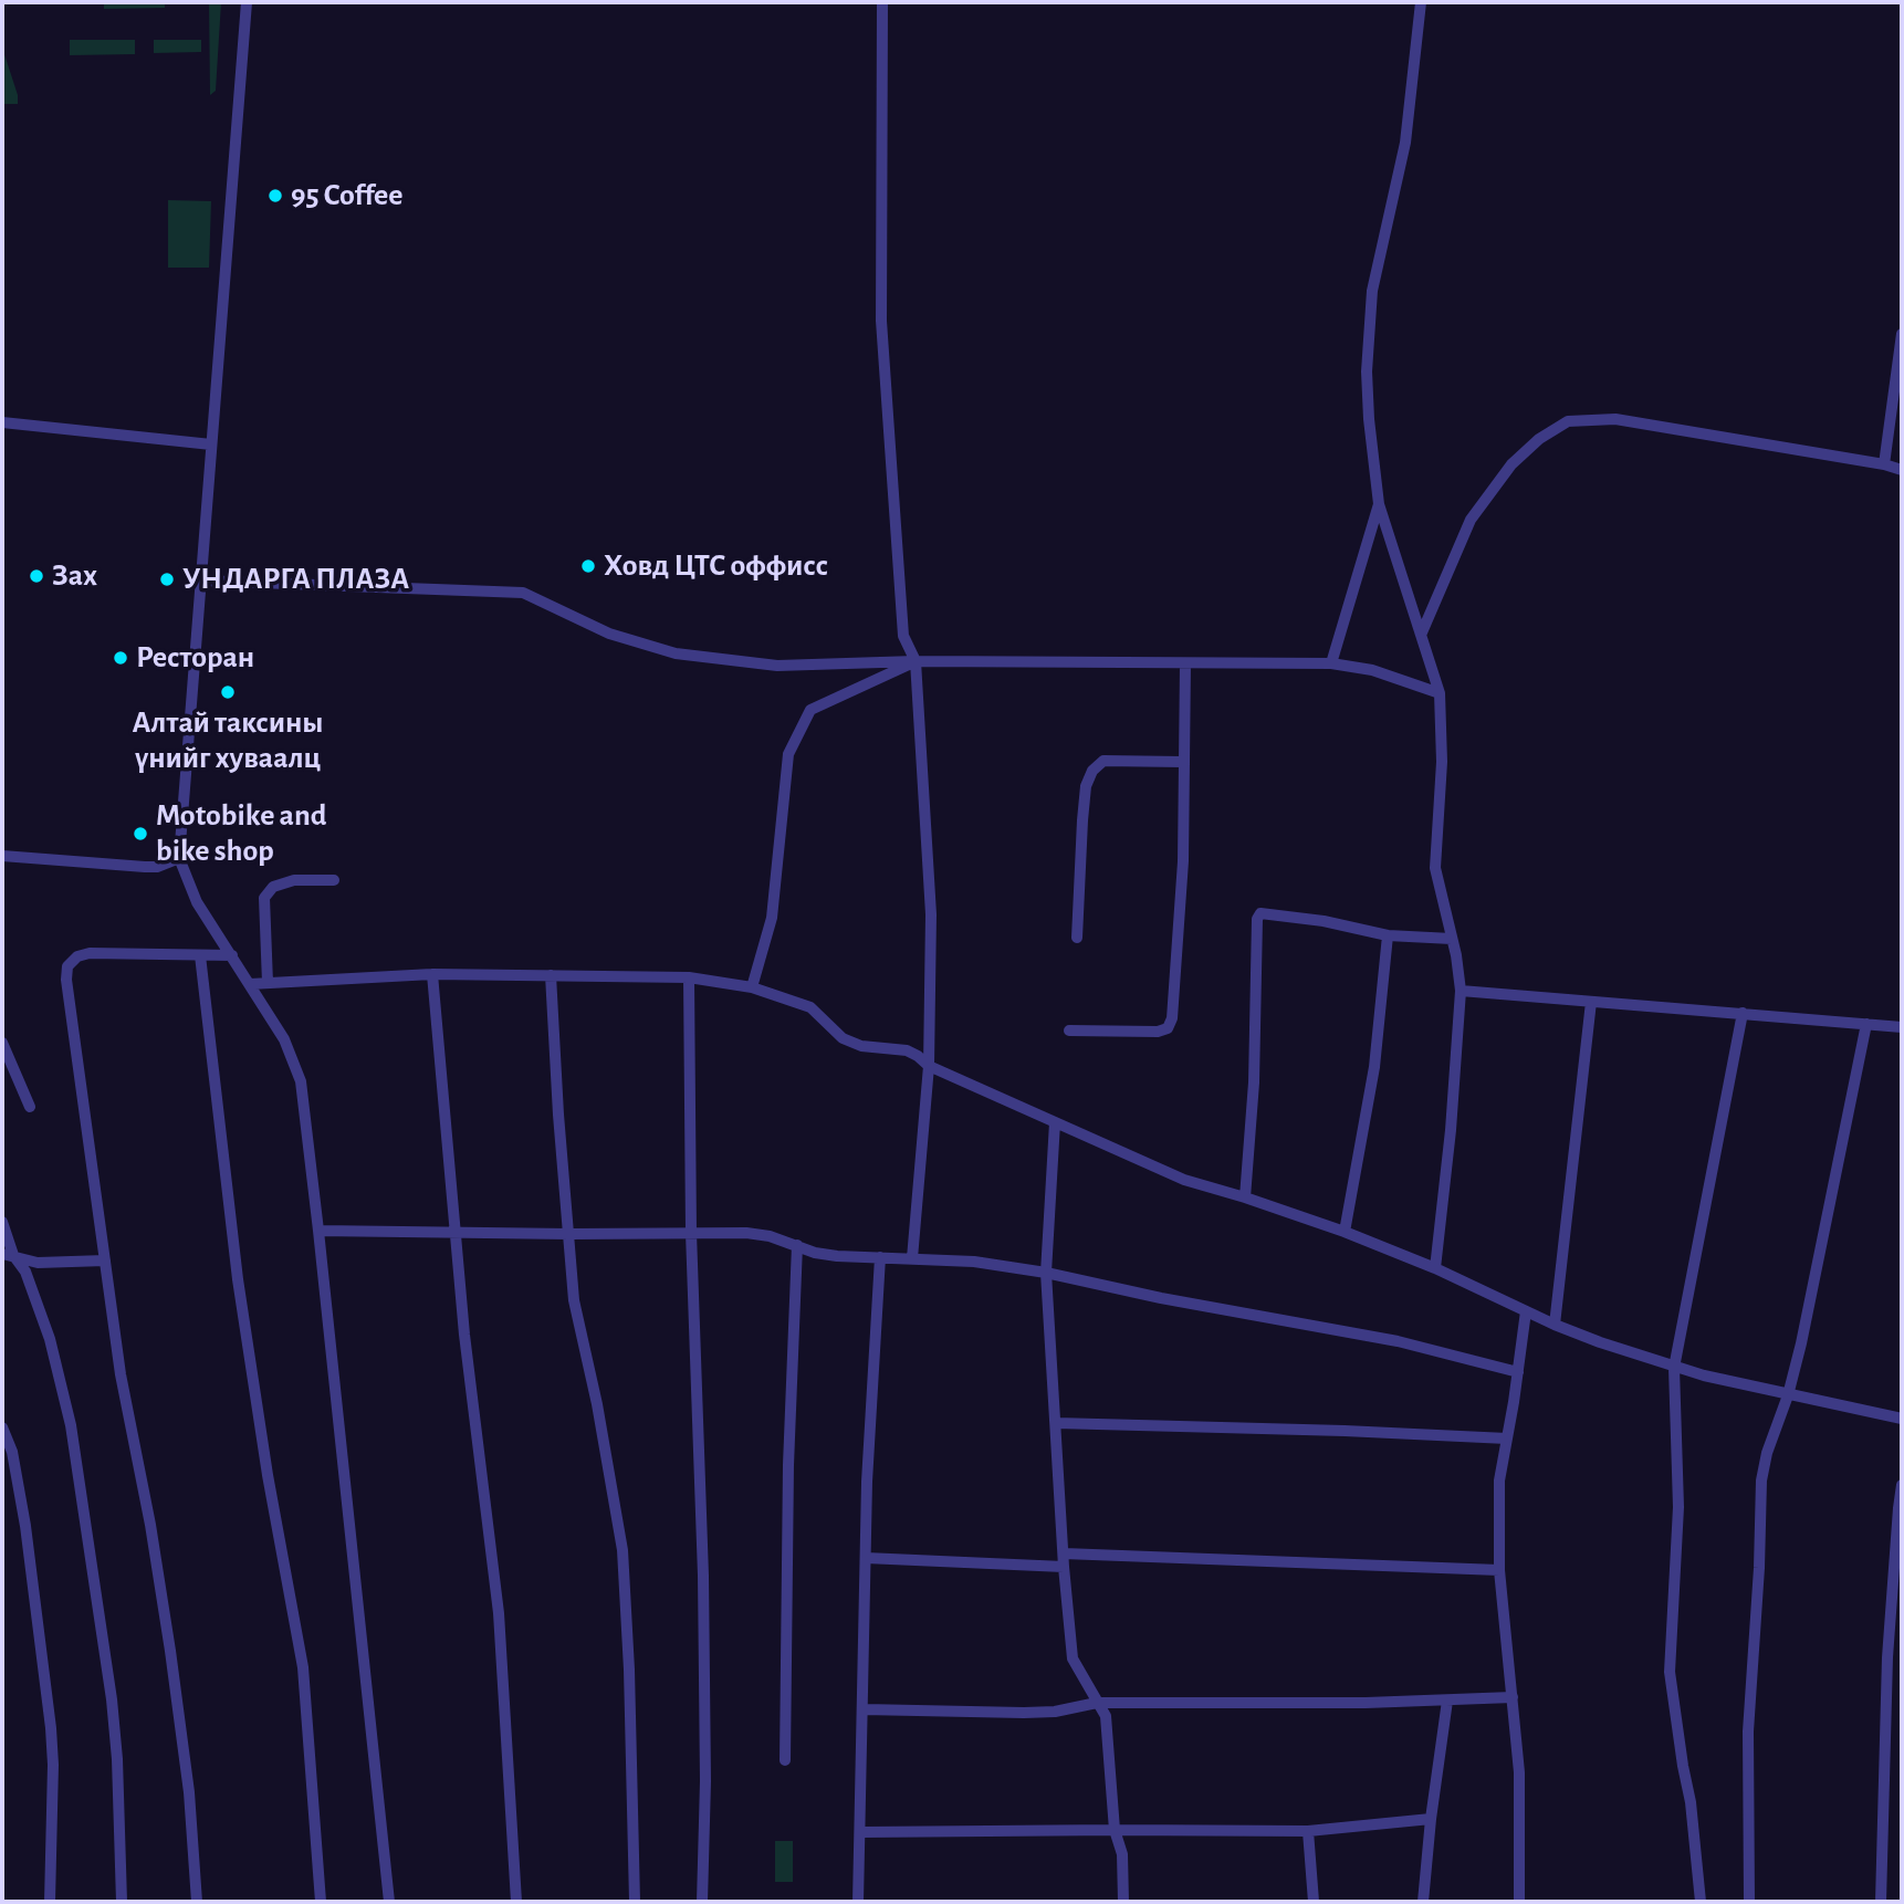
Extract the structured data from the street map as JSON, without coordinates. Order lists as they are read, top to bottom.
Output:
{
  "places": [
    "95 Coffee",
    "Ховд ЦТС оффисс",
    "Зах",
    "УНДАРГА ПЛАЗА",
    "Ресторан",
    "Алтай таксины үнийг хуваалц",
    "Motobike and bike shop"
  ]
}
